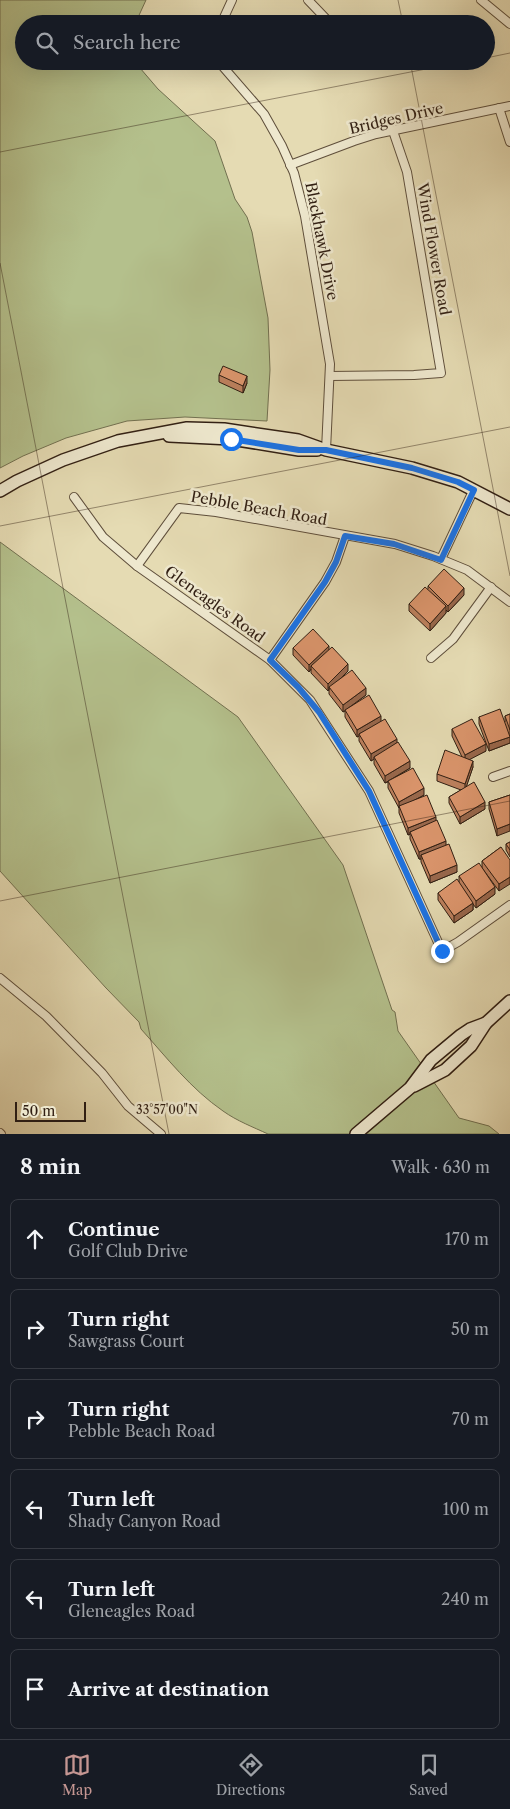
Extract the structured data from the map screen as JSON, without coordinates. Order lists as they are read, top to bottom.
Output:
{
  "streets": {
    "street": [
      "Bridges Drive",
      "Blackhawk Drive",
      "Wind Flower Road",
      "Pebble Beach Road",
      "Gleneagles Road"
    ]
  },
  "crossings": [
    ["Bridges Drive", "Blackhawk Drive"],
    ["Bridges Drive", "Wind Flower Road"],
    ["Blackhawk Drive", "Wind Flower Road"],
    ["Pebble Beach Road", "Gleneagles Road"]
  ],
  "scale_bar": "50 m",
  "page": {
    "search": "Search here",
    "scale": "50 m",
    "heading": ["8 min", "Walk · 630 m"],
    "list": [
      ["Continue", "Golf Club Drive", "170 m"],
      ["Turn right", "Sawgrass Court", "50 m"],
      ["Turn right", "Pebble Beach Road", "70 m"],
      ["Turn left", "Shady Canyon Road", "100 m"],
      ["Turn left", "Gleneagles Road", "240 m"],
      "Arrive at destination"
    ],
    "nav": ["Map", "Directions", "Saved"]
  },
  "coordinates": ["33°57'00\"N"]
}
